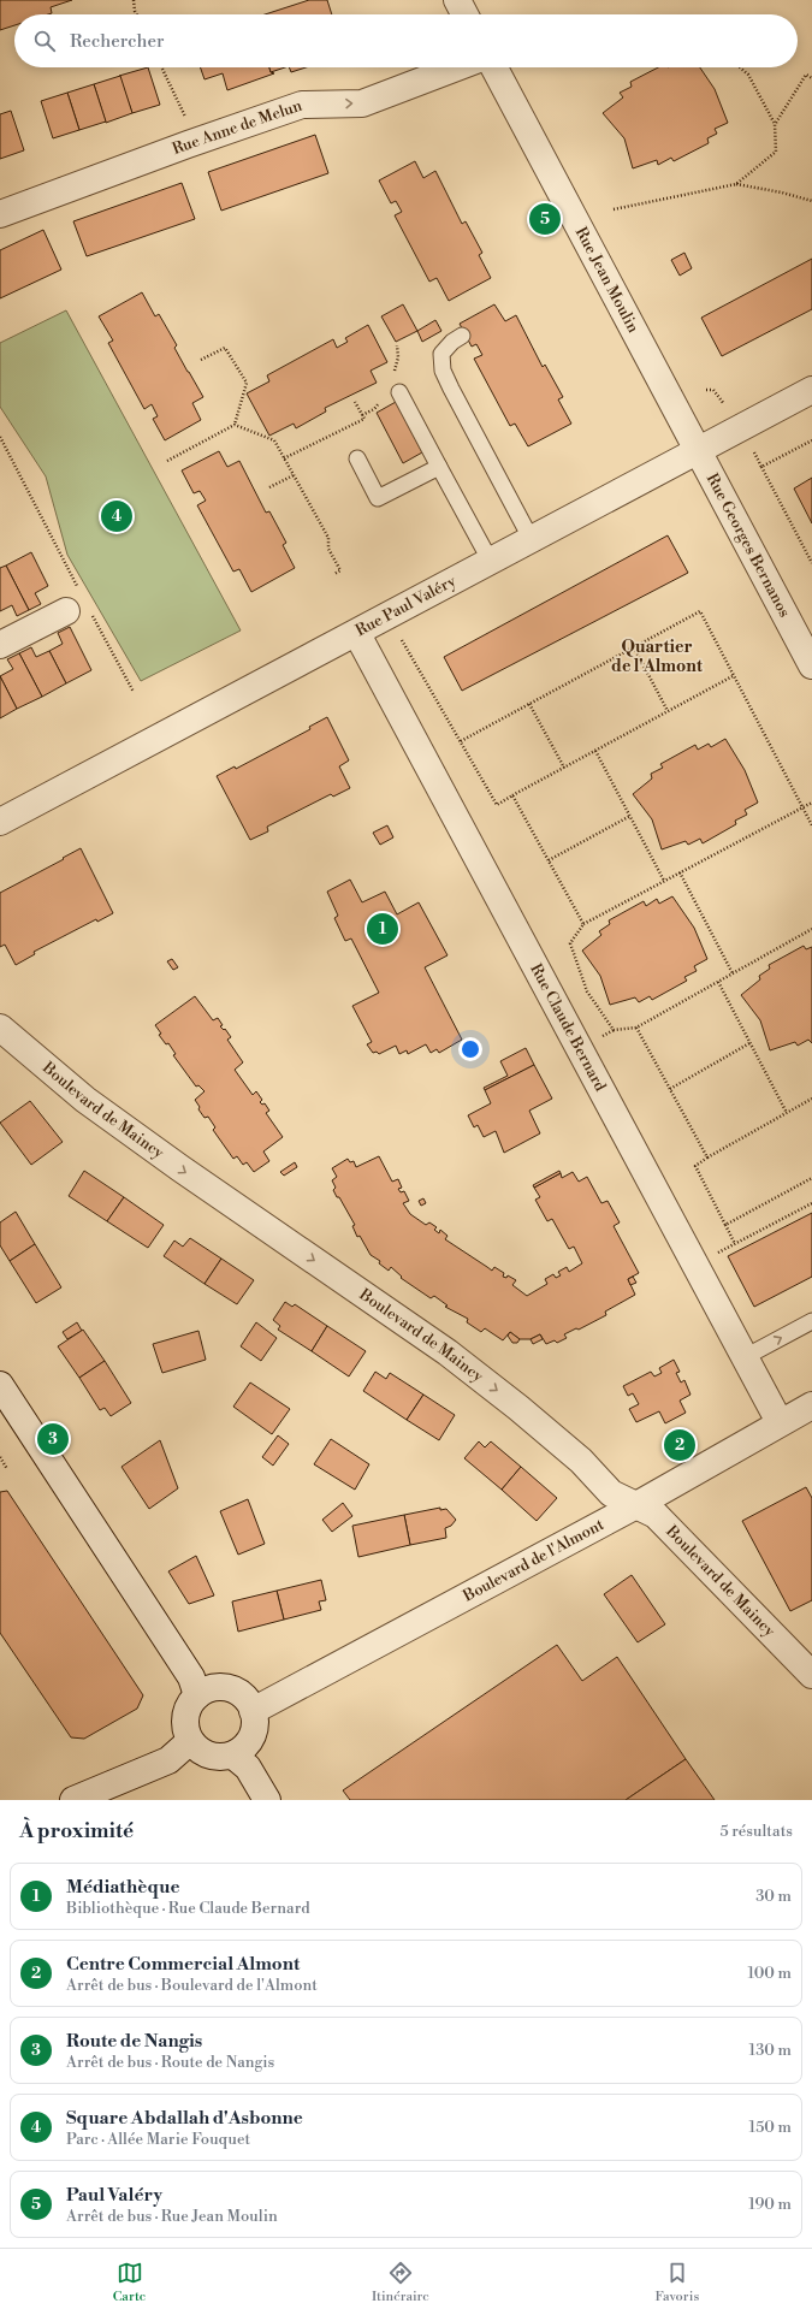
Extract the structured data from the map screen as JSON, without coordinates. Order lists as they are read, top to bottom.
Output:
{
  "streets": {
    "street": [
      "Rue Anne de Melun",
      "Rue Jean Moulin",
      "Rue Georges Bernanos",
      "Rue Paul Valéry",
      "Rue Claude Bernard",
      "Boulevard de Maincy",
      "Boulevard de l'Almont"
    ]
  },
  "crossings": [
    ["Rue Jean Moulin", "Rue Georges Bernanos"],
    ["Rue Jean Moulin", "Rue Paul Valéry"],
    ["Rue Georges Bernanos", "Rue Paul Valéry"],
    ["Rue Paul Valéry", "Rue Claude Bernard"],
    ["Rue Claude Bernard", "Boulevard de l'Almont"],
    ["Boulevard de Maincy", "Boulevard de l'Almont"]
  ],
  "one_way": ["Rue Anne de Melun", "Boulevard de Maincy"],
  "districts": ["Quartier de l'Almont"],
  "page": {
    "search": "Rechercher",
    "pins": [
      "5",
      "4",
      "1",
      "3",
      "2"
    ],
    "heading": ["À proximité", "5 résultats"],
    "list": [
      {
        "mark": "1",
        "name": "Médiathèque",
        "note": "Bibliothèque · Rue Claude Bernard",
        "value": "30 m"
      },
      {
        "mark": "2",
        "name": "Centre Commercial Almont",
        "note": "Arrêt de bus · Boulevard de l'Almont",
        "value": "100 m"
      },
      {
        "mark": "3",
        "name": "Route de Nangis",
        "note": "Arrêt de bus · Route de Nangis",
        "value": "130 m"
      },
      {
        "mark": "4",
        "name": "Square Abdallah d'Asbonne",
        "note": "Parc · Allée Marie Fouquet",
        "value": "150 m"
      },
      {
        "mark": "5",
        "name": "Paul Valéry",
        "note": "Arrêt de bus · Rue Jean Moulin",
        "value": "190 m"
      }
    ],
    "nav": ["Carte", "Itinéraire", "Favoris"]
  }
}
